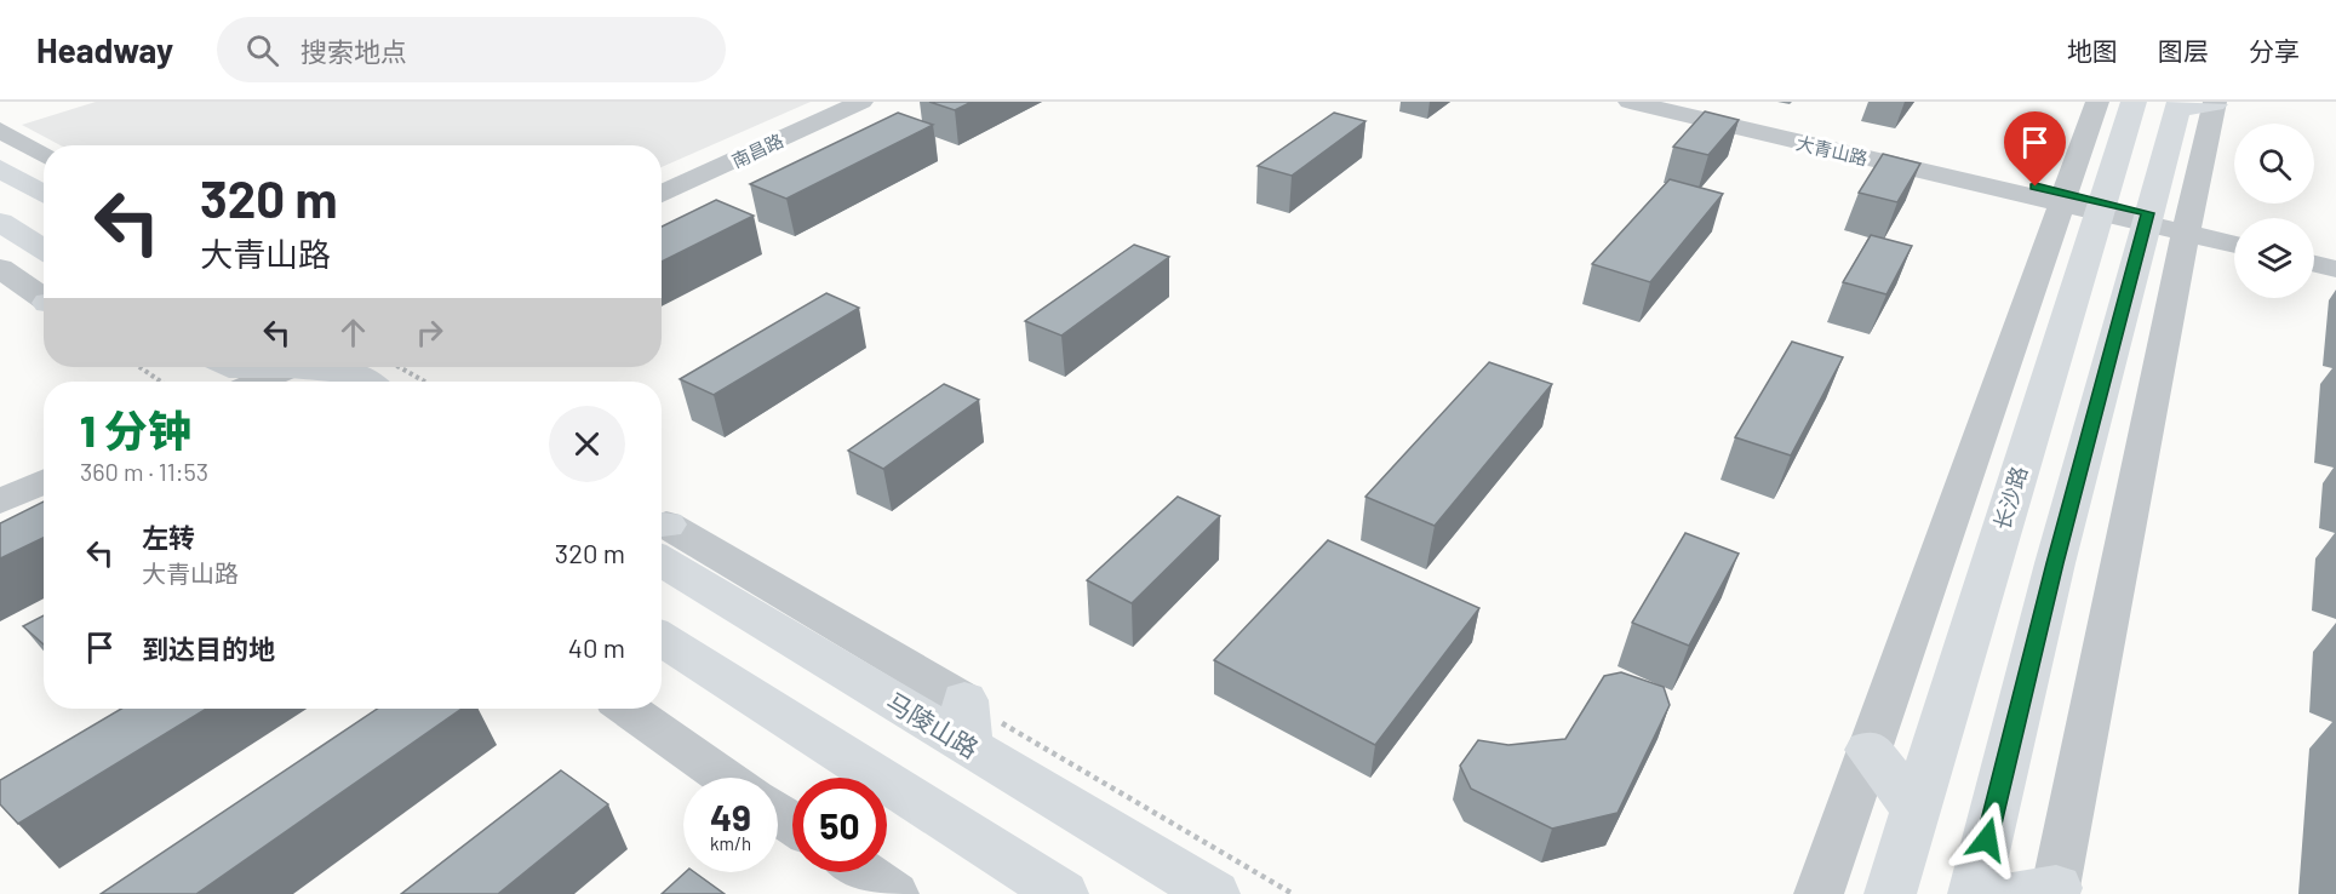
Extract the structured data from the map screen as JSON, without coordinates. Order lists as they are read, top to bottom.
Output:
{
  "streets": {
    "main road": ["长沙路", "马陵山路"],
    "street": ["南昌路", "大青山路"]
  },
  "crossings": [
    ["大青山路", "长沙路"]
  ],
  "page": {
    "header": "Headway",
    "search": "搜索地点",
    "nav": ["地图", "图层", "分享"],
    "turn": ["320 m", "大青山路"],
    "heading": ["1 分钟", "360 m · 11:53"],
    "list": [
      {
        "name": "左转",
        "note": "大青山路",
        "value": "320 m"
      },
      {
        "name": "到达目的地",
        "value": "40 m"
      }
    ],
    "speed": "49 km/h",
    "limit": "50"
  }
}
